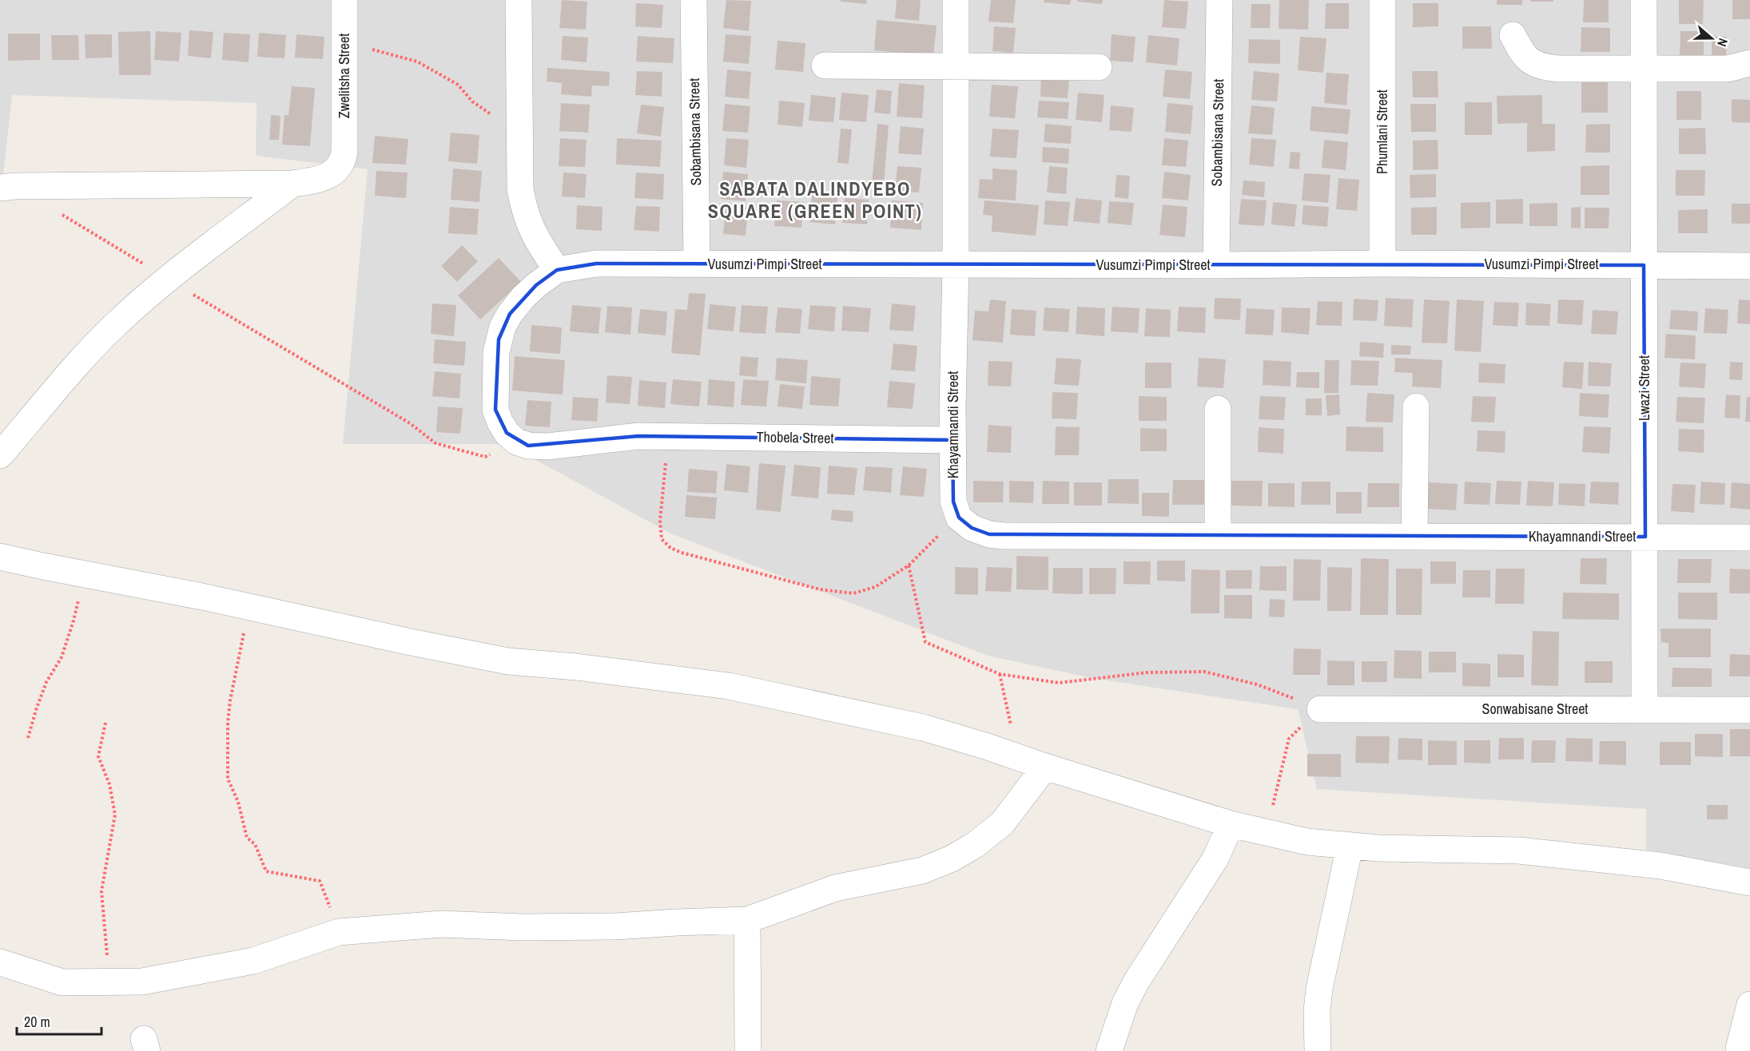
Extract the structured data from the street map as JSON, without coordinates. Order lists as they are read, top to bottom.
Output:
{
  "streets": {
    "street": [
      "Zwelitsha Street",
      "Sobambisana Street",
      "Phumlani Street",
      "Vusumzi Pimpi Street",
      "Lwazi Street",
      "Khayamnandi Street",
      "Thobela Street",
      "Sonwabisane Street"
    ]
  },
  "crossings": [
    ["Sobambisana Street", "Vusumzi Pimpi Street"],
    ["Phumlani Street", "Vusumzi Pimpi Street"],
    ["Vusumzi Pimpi Street", "Lwazi Street"],
    ["Vusumzi Pimpi Street", "Khayamnandi Street"],
    ["Vusumzi Pimpi Street", "Thobela Street"],
    ["Lwazi Street", "Khayamnandi Street"],
    ["Lwazi Street", "Sonwabisane Street"],
    ["Khayamnandi Street", "Thobela Street"]
  ],
  "districts": ["SABATA DALINDYEBO SQUARE (GREEN POINT)"],
  "scale_bar": "20 m",
  "north": "right"
}
